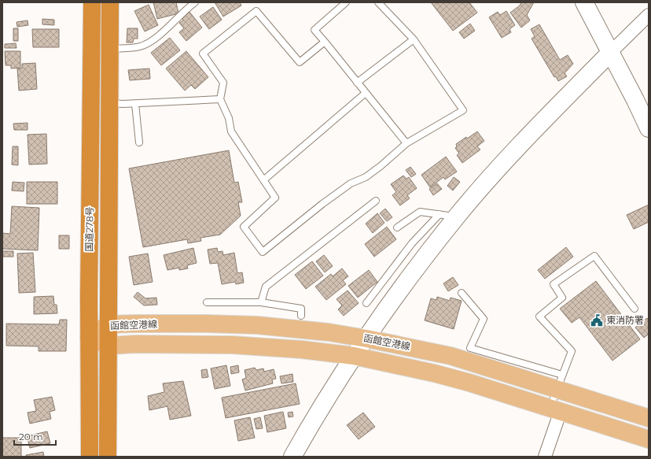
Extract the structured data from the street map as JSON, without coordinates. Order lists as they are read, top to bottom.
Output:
{
  "streets": {
    "highway": ["国道278号"],
    "main road": ["函館空港線"]
  },
  "crossings": [
    ["国道278号", "函館空港線"]
  ],
  "places": {
    "public building": ["東消防署"]
  },
  "scale_bar": "20 m"
}
